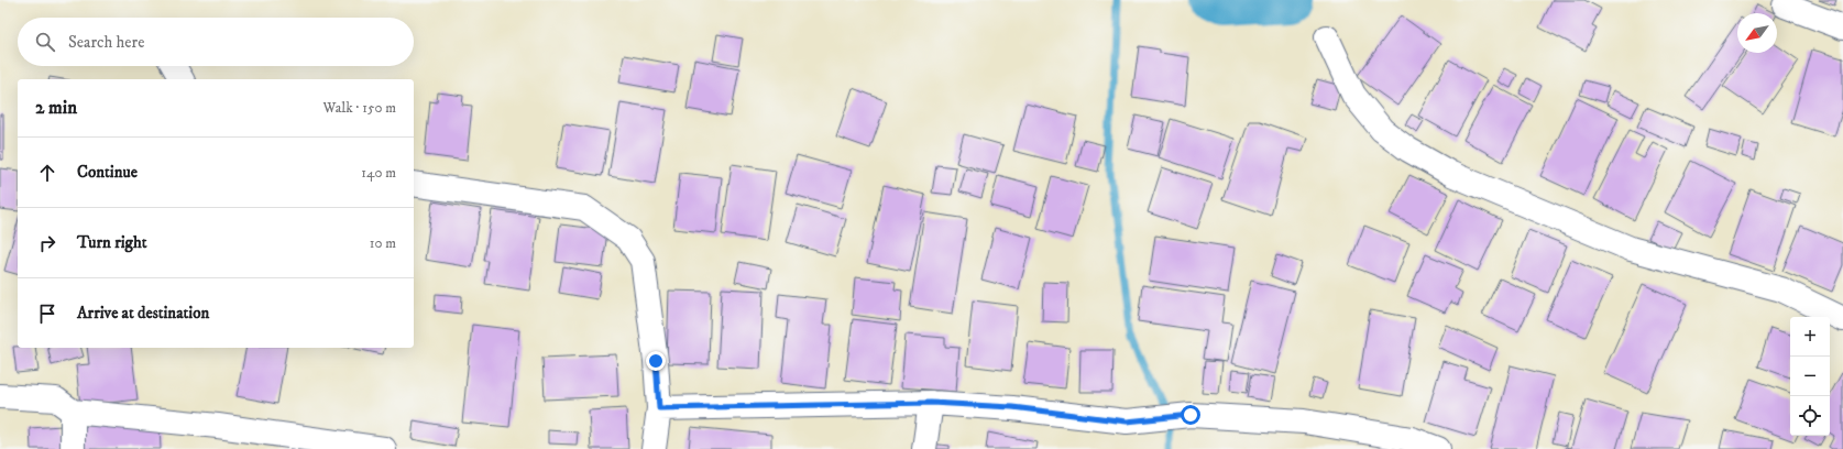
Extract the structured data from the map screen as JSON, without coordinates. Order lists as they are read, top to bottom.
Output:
{
  "north": "bottom left",
  "page": {
    "search": "Search here",
    "heading": ["2 min", "Walk · 150 m"],
    "list": [
      ["Continue", "140 m"],
      ["Turn right", "10 m"],
      "Arrive at destination"
    ],
    "map_buttons": ["+", "−"]
  }
}
